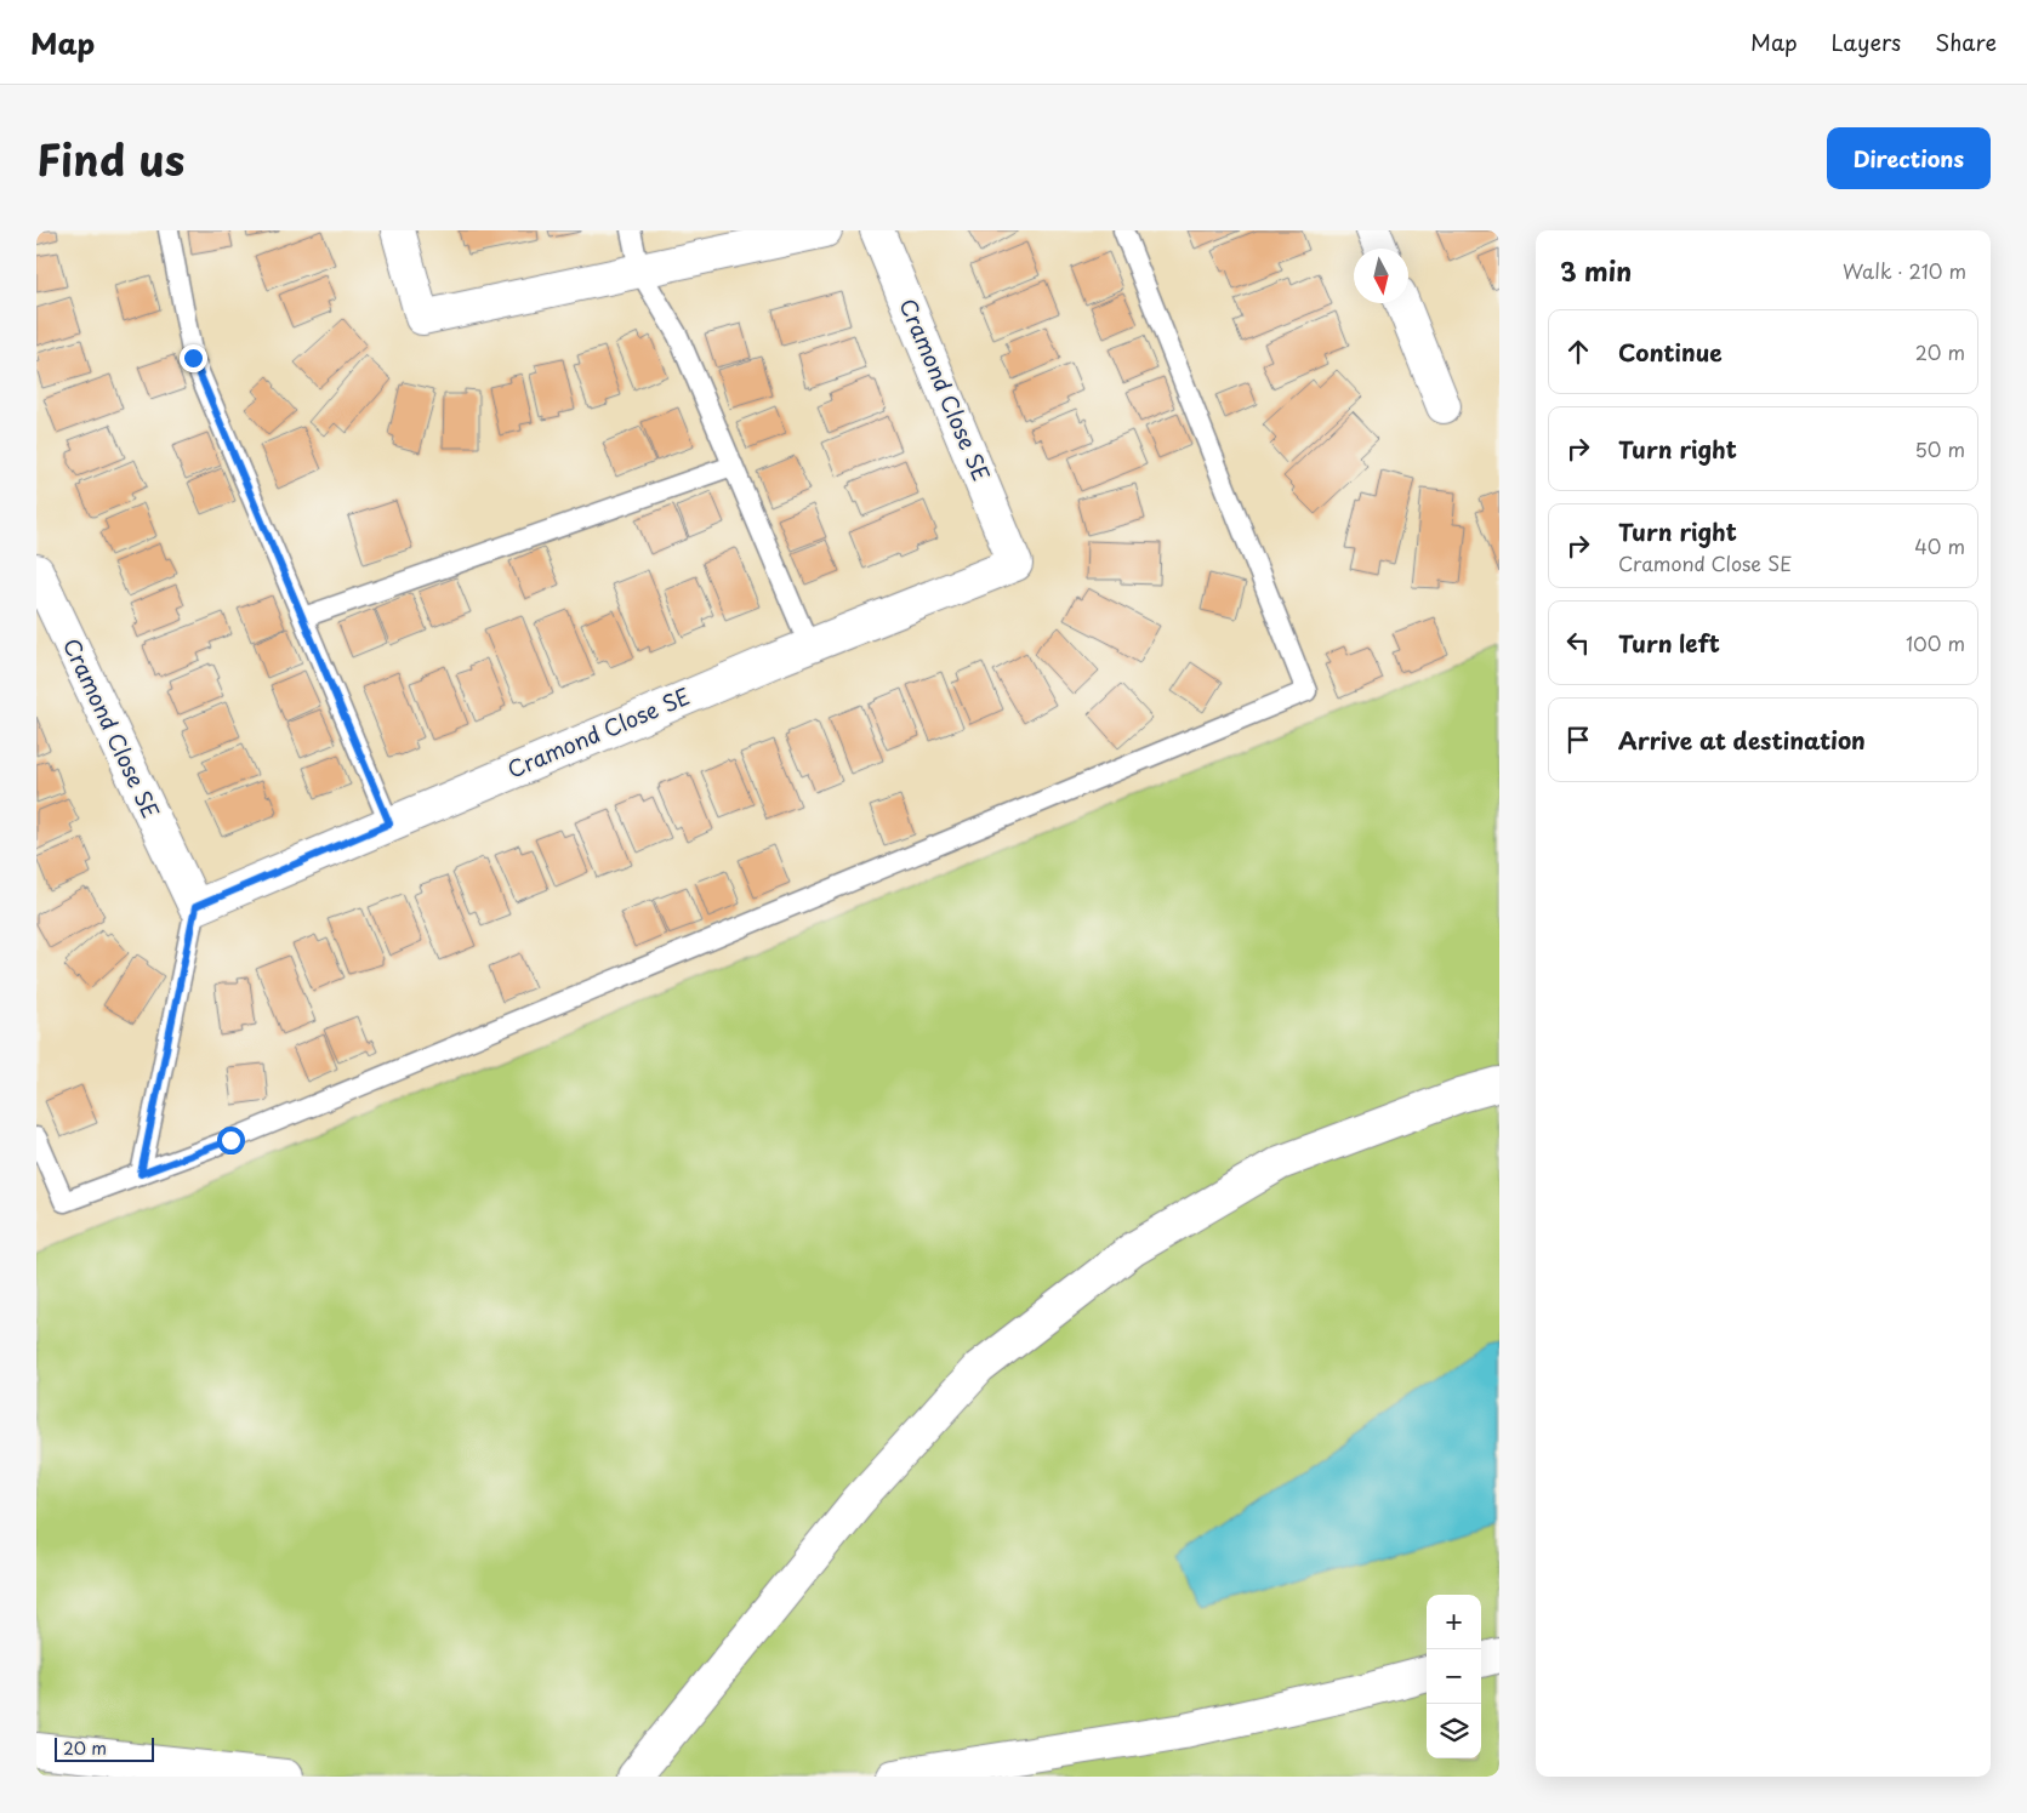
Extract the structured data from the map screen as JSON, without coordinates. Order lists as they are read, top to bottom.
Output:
{
  "streets": {
    "main road": ["Cramond Close SE"]
  },
  "scale_bar": "20 m",
  "north": "bottom",
  "page": {
    "header": "Map",
    "nav": ["Map", "Layers", "Share"],
    "title": "Find us",
    "buttons": "Directions",
    "heading": ["3 min", "Walk · 210 m"],
    "list": [
      ["Continue", "20 m"],
      ["Turn right", "50 m"],
      ["Turn right", "Cramond Close SE", "40 m"],
      ["Turn left", "100 m"],
      "Arrive at destination"
    ],
    "map_buttons": ["+", "−"],
    "scale": "20 m"
  }
}
